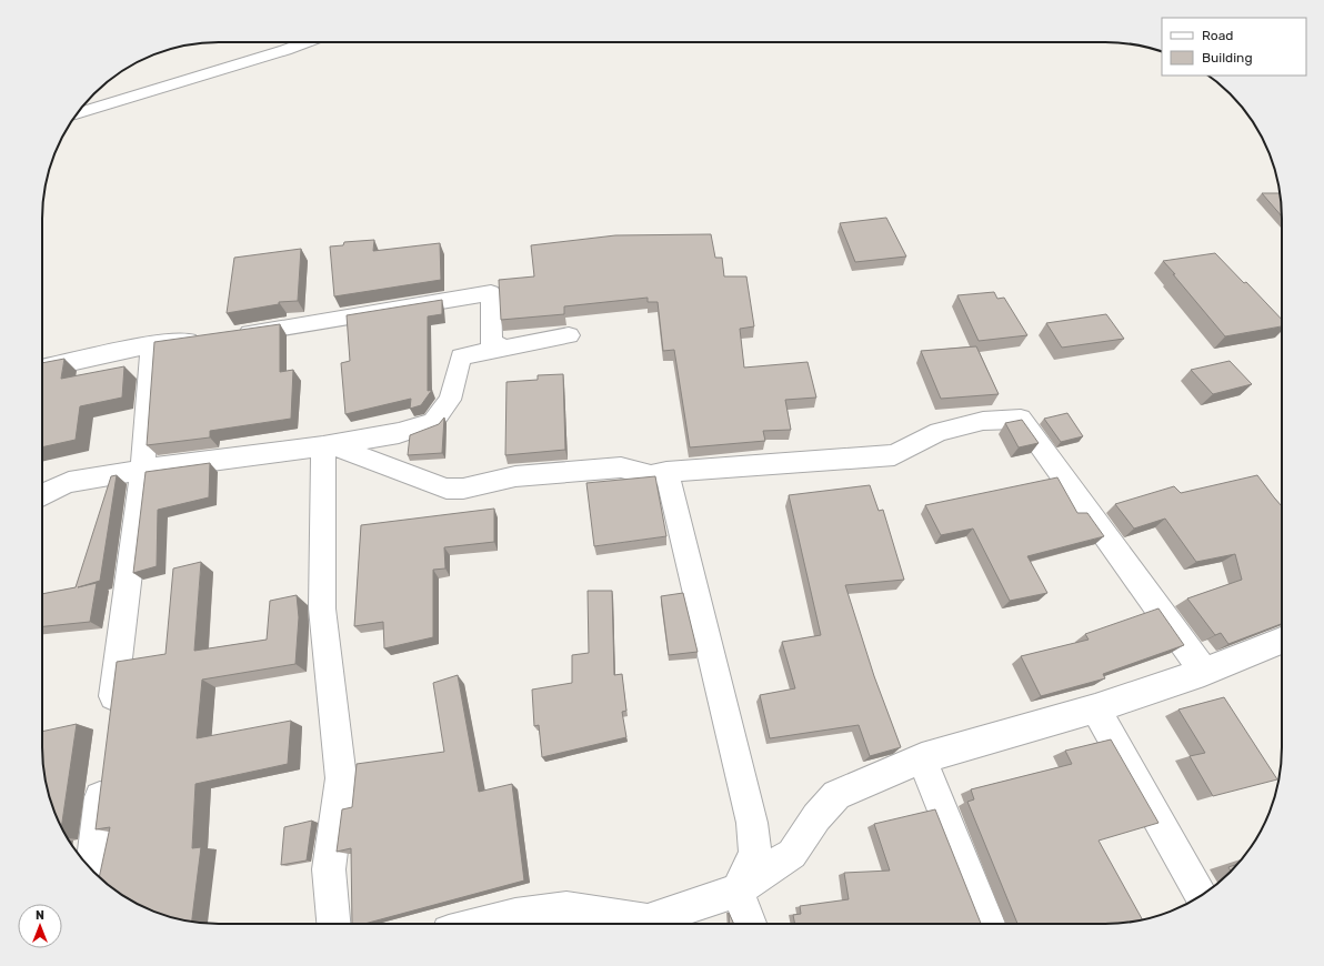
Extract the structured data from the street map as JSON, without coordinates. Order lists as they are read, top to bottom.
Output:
{
  "legend": ["Road", "Building"],
  "north": "top"
}
